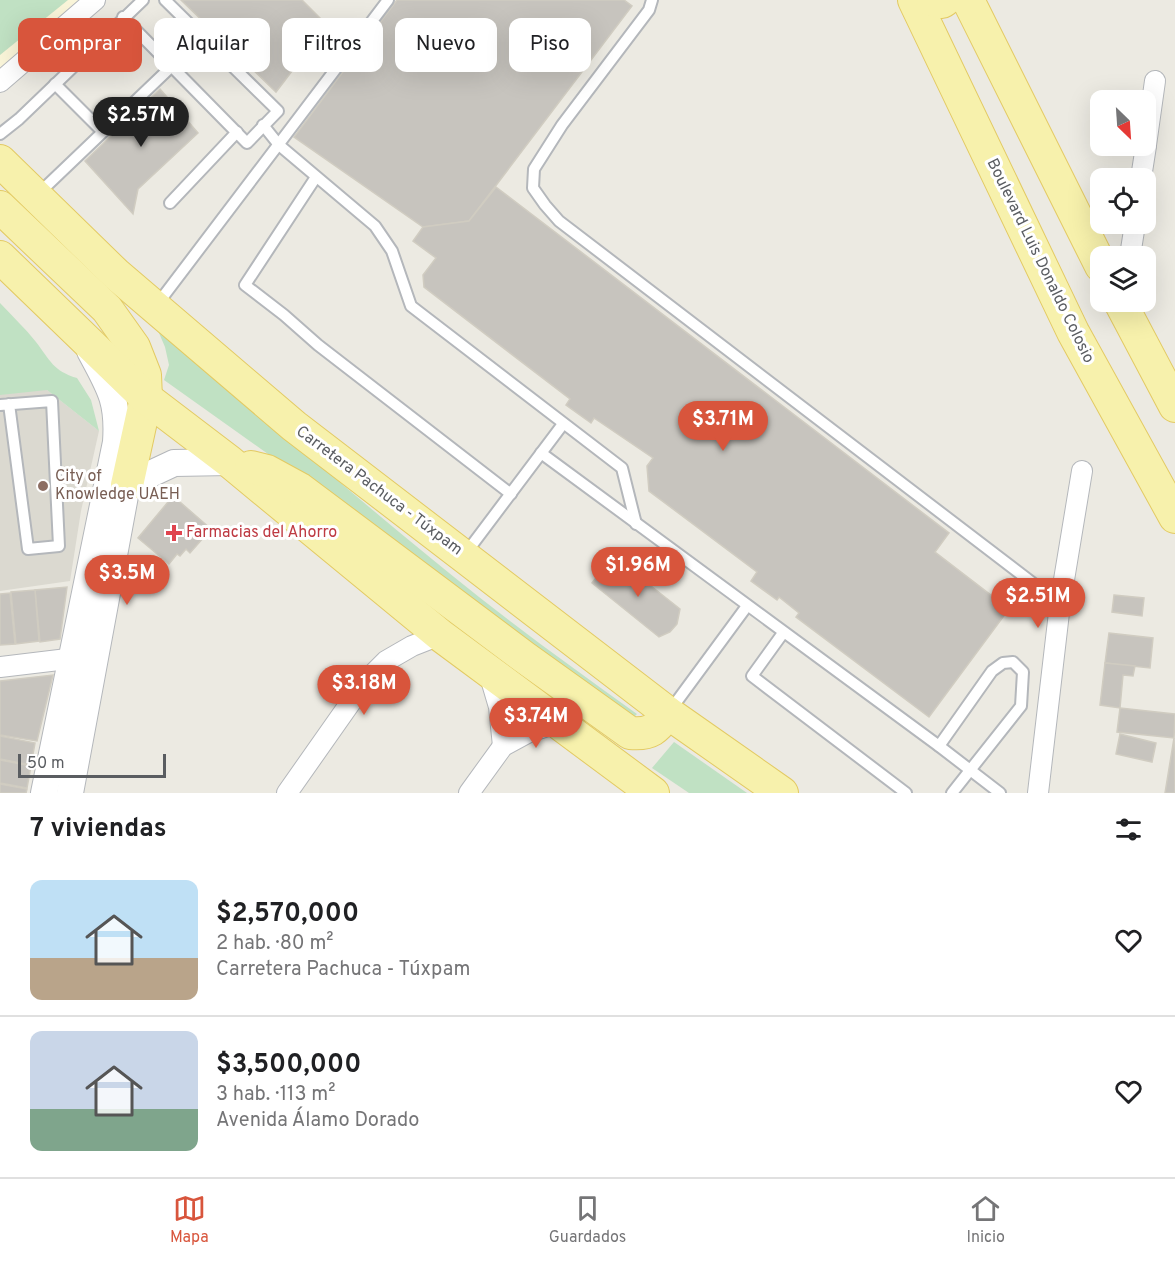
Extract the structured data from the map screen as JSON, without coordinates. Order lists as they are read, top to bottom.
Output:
{
  "streets": {
    "main road": ["Boulevard Luis Donaldo Colosio", "Carretera Pachuca - Túxpam"]
  },
  "places": {
    "other": ["City of Knowledge UAEH"],
    "health": ["Farmacias del Ahorro"]
  },
  "scale_bar": "50 m",
  "north": "bottom right",
  "page": {
    "chip": [
      "Comprar",
      "Alquilar",
      "Filtros",
      "Nuevo",
      "Piso"
    ],
    "price": [
      "$2.57M",
      "$3.71M",
      "$1.96M",
      "$3.5M",
      "$2.51M",
      "$3.18M",
      "$3.74M"
    ],
    "scale": "50 m",
    "heading": "7 viviendas",
    "list": [
      {
        "name": "$2,570,000",
        "note": "2 hab. · 80 m² · Carretera Pachuca - Túxpam"
      },
      {
        "name": "$3,500,000",
        "note": "3 hab. · 113 m² · Avenida Álamo Dorado"
      }
    ],
    "tabs": ["Mapa", "Guardados", "Inicio"]
  }
}
